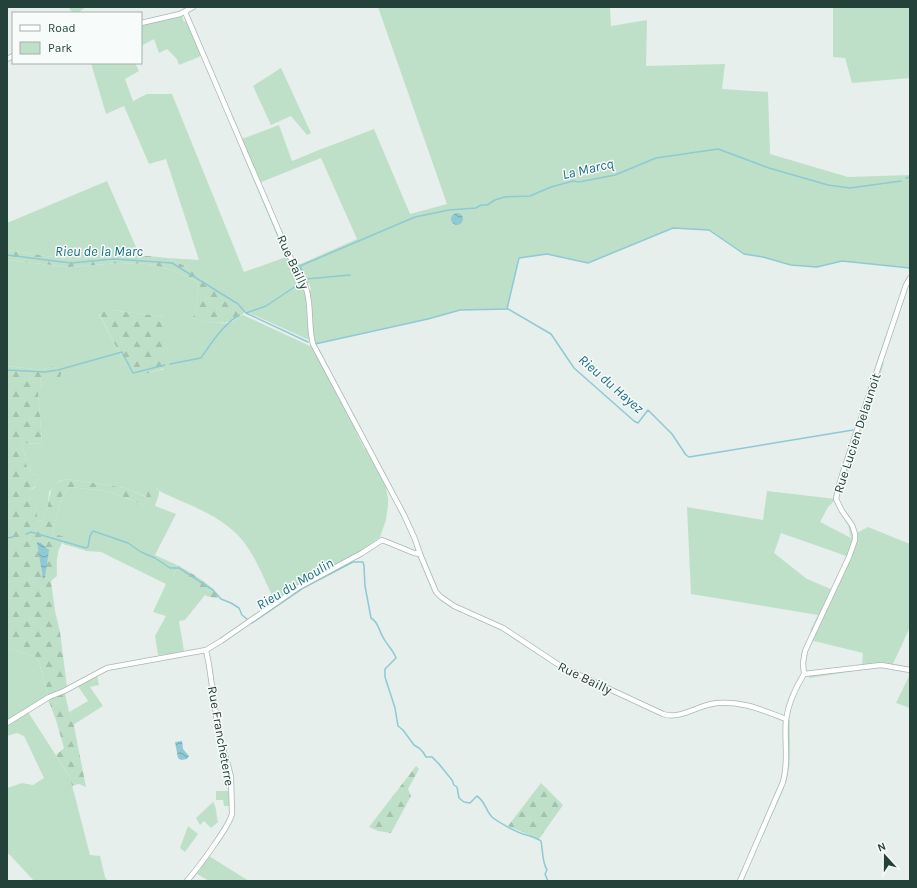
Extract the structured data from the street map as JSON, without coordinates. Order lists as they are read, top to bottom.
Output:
{
  "streets": {
    "street": ["Rue Bailly", "Rue Lucien Delaunoit", "Rue Francheterre"]
  },
  "water": [
    "La Marcq",
    "Rieu de la Marc",
    "Rieu du Hayez",
    "Rieu du Moulin"
  ],
  "legend": ["Road", "Park"],
  "north": "top"
}
